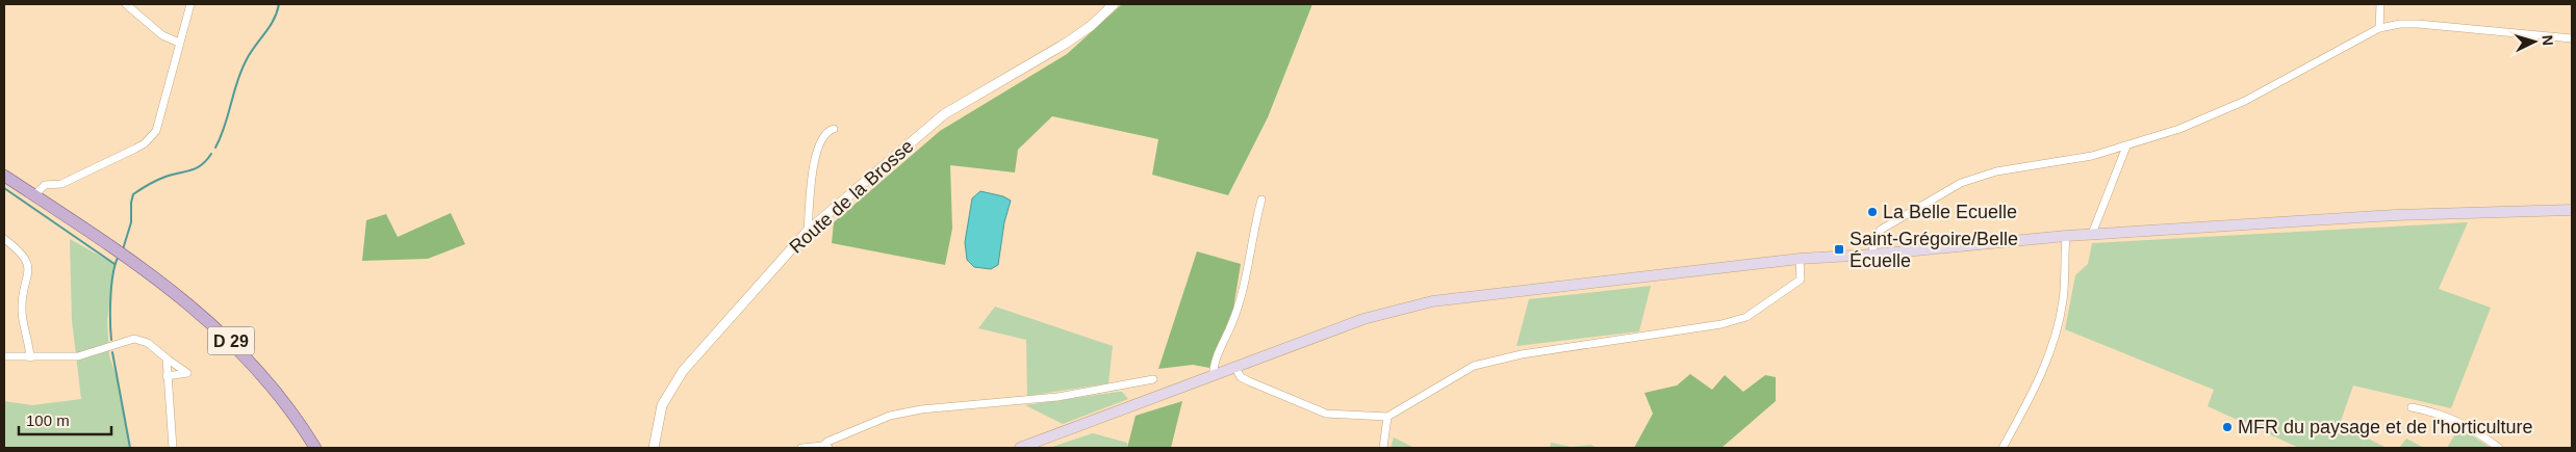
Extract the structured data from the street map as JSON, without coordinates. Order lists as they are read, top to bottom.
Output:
{
  "streets": {
    "main road": ["D 29"],
    "street": ["Route de la Brosse"]
  },
  "places": {
    "other": ["La Belle Ecuelle", "MFR du paysage et de l'horticulture"],
    "transit": ["Saint-Grégoire/Belle Écuelle"]
  },
  "scale_bar": "100 m",
  "north": "right"
}
